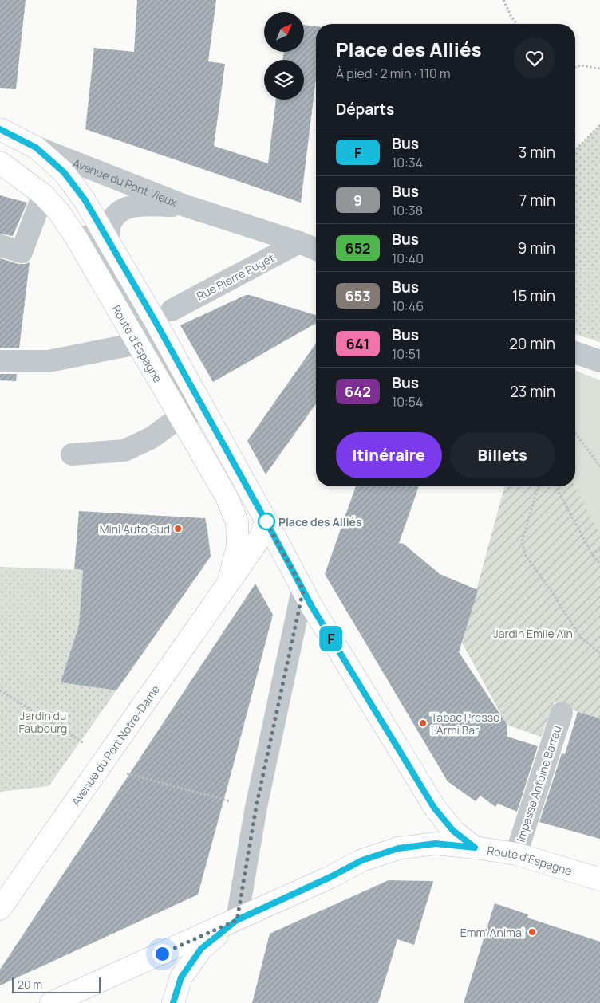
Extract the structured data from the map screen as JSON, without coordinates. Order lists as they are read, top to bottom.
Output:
{
  "streets": {
    "main road": ["Avenue du Pont Vieux", "Route d'Espagne", "Avenue du Port Notre-Dame"],
    "street": ["Rue Pierre Puget", "Impasse Antoine Barrau"]
  },
  "crossings": [
    ["Avenue du Pont Vieux", "Rue Pierre Puget"],
    ["Avenue du Pont Vieux", "Route d'Espagne"],
    ["Route d'Espagne", "Avenue du Port Notre-Dame"],
    ["Route d'Espagne", "Impasse Antoine Barrau"]
  ],
  "parks": ["Jardin Emile Aïn", "Jardin du Faubourg"],
  "places": [
    "Place des Alliés",
    "Mini Auto Sud",
    "Tabac Presse L'Armi Bar",
    "Emm' Animal"
  ],
  "lines": ["bus line F"],
  "scale_bar": "20 m",
  "north": "top right",
  "page": {
    "on_map": "F",
    "heading": [
      ["Place des Alliés", "À pied · 2 min · 110 m"],
      "Départs"
    ],
    "list": [
      {
        "mark": "F",
        "name": "Bus",
        "note": "10:34",
        "value": "3 min"
      },
      {
        "mark": "9",
        "name": "Bus",
        "note": "10:38",
        "value": "7 min"
      },
      {
        "mark": "652",
        "name": "Bus",
        "note": "10:40",
        "value": "9 min"
      },
      {
        "mark": "653",
        "name": "Bus",
        "note": "10:46",
        "value": "15 min"
      },
      {
        "mark": "641",
        "name": "Bus",
        "note": "10:51",
        "value": "20 min"
      },
      {
        "mark": "642",
        "name": "Bus",
        "note": "10:54",
        "value": "23 min"
      }
    ],
    "buttons": ["Itinéraire", "Billets"],
    "scale": "20 m"
  }
}
